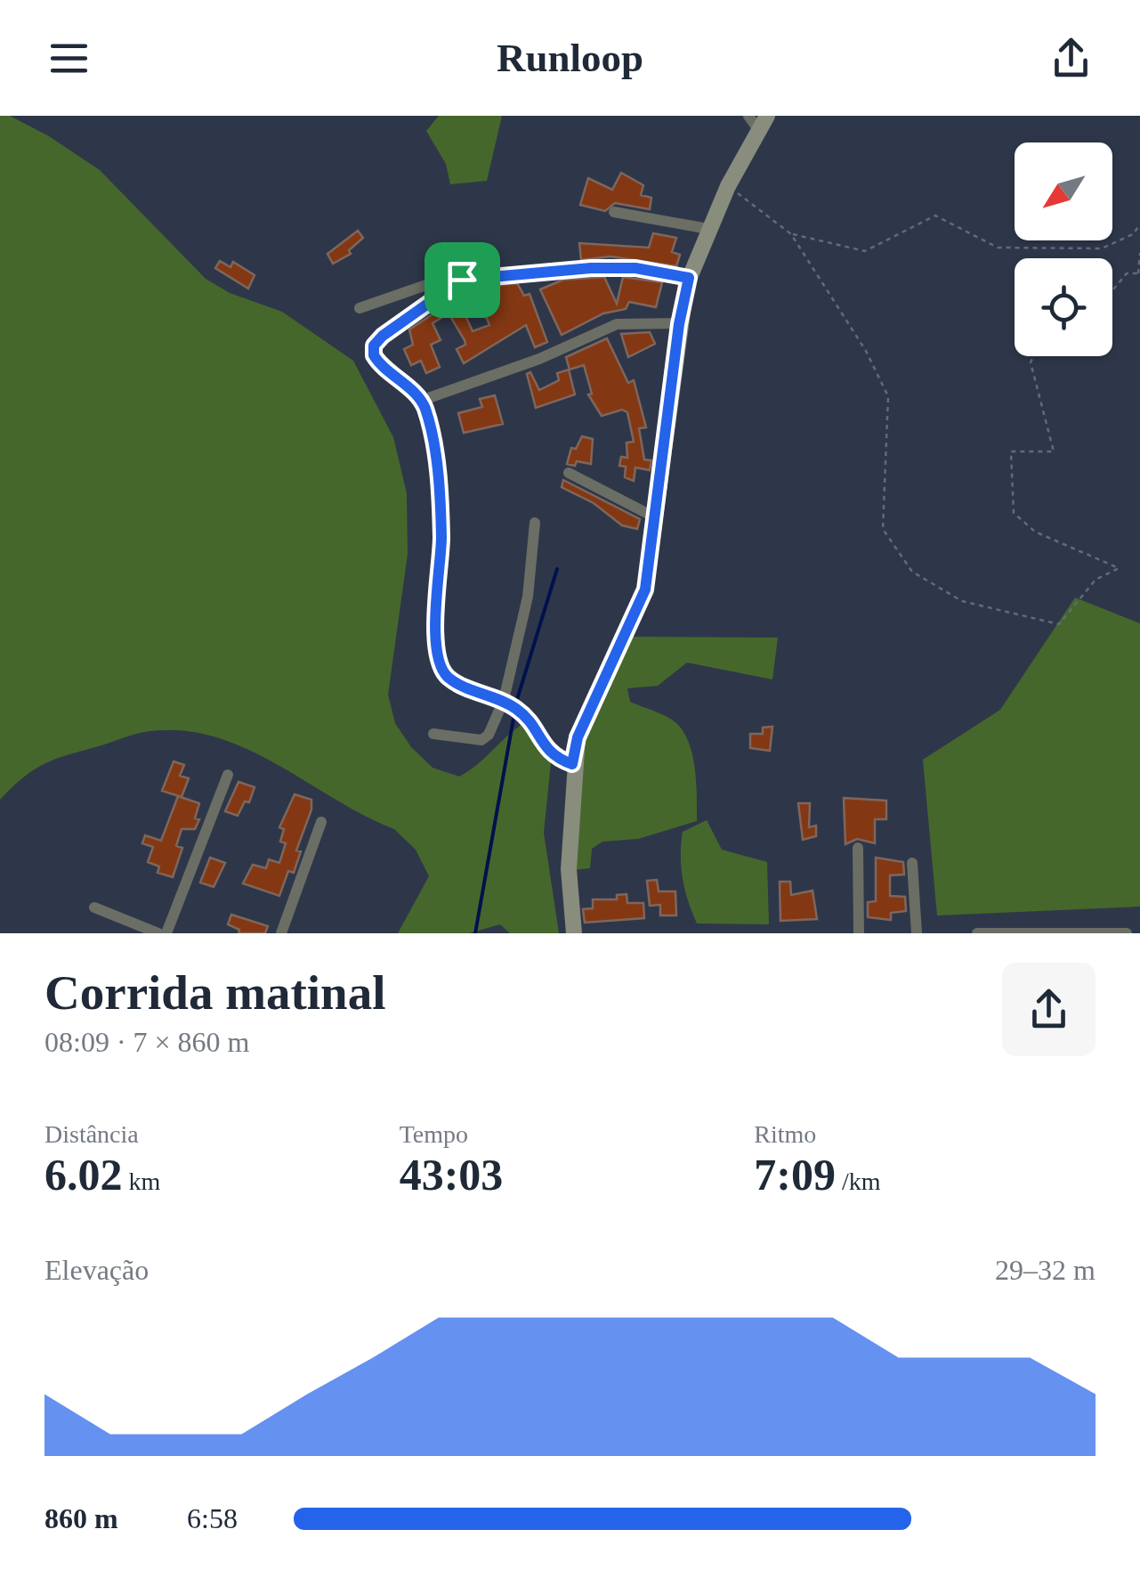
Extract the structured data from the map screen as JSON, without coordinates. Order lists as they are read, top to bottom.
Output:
{
  "north": "bottom left",
  "page": {
    "header": "Runloop",
    "heading": ["Corrida matinal", "08:09 · 7 × 860 m"],
    "stats": [
      ["Distância", "6.02 km"],
      ["Tempo", "43:03"],
      ["Ritmo", "7:09 /km"]
    ],
    "chart": ["Elevação", "29–32 m"],
    "list": [
      {
        "name": "860 m",
        "note": "6:58"
      }
    ]
  }
}
